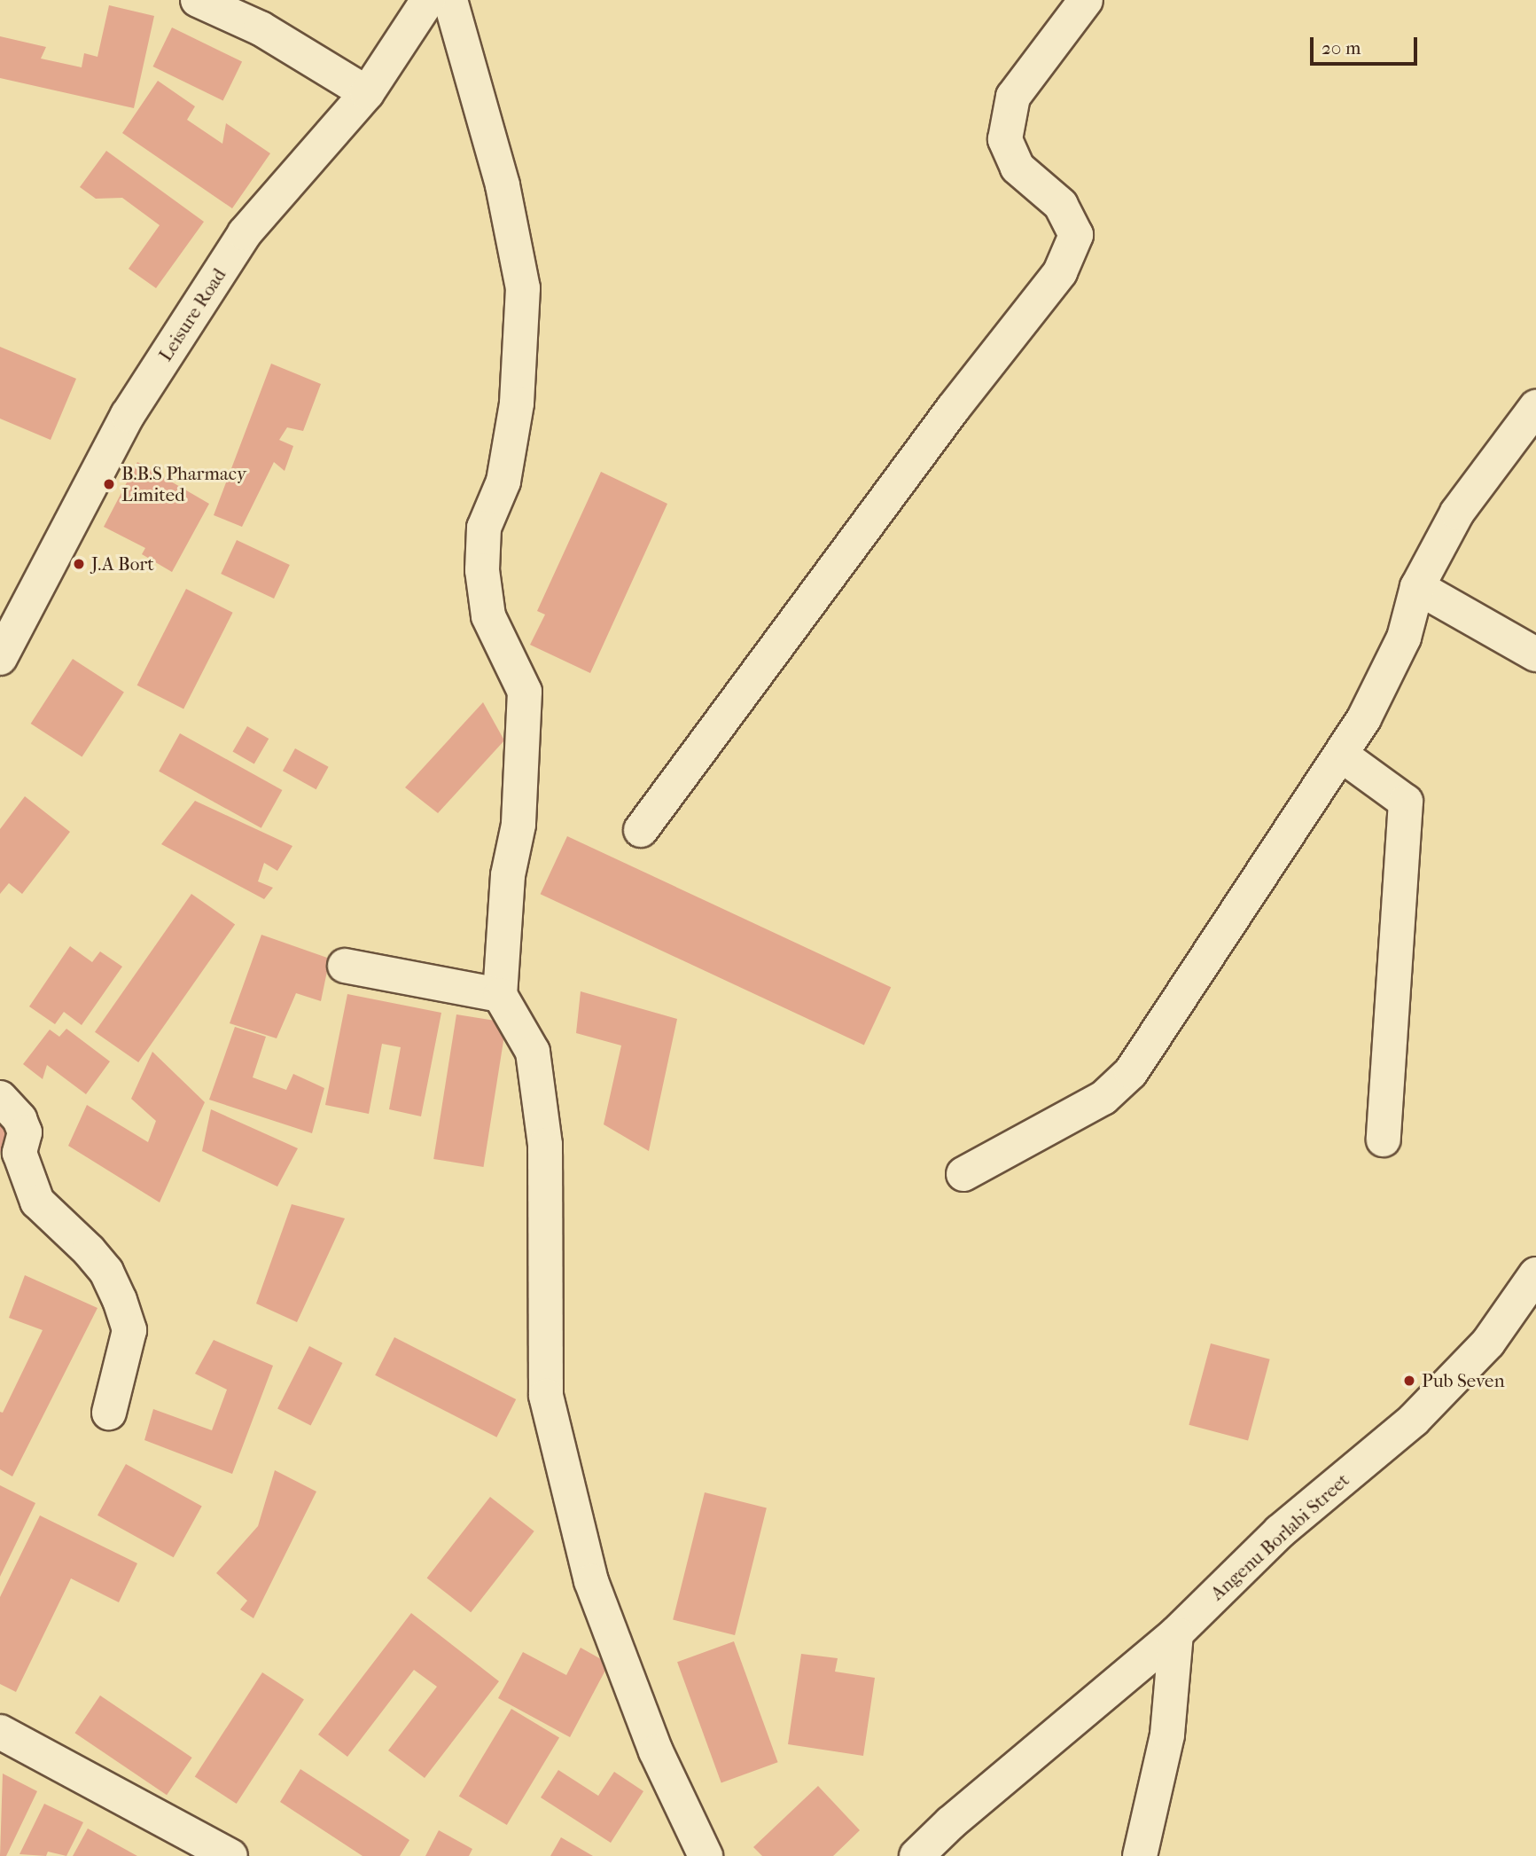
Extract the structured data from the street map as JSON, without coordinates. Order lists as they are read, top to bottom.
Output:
{
  "streets": {
    "street": ["Leisure Road", "Angenu Borlabi Street"]
  },
  "places": ["B.B.S Pharmacy Limited", "J.A Bort", "Pub Seven"],
  "scale_bar": "20 m"
}
